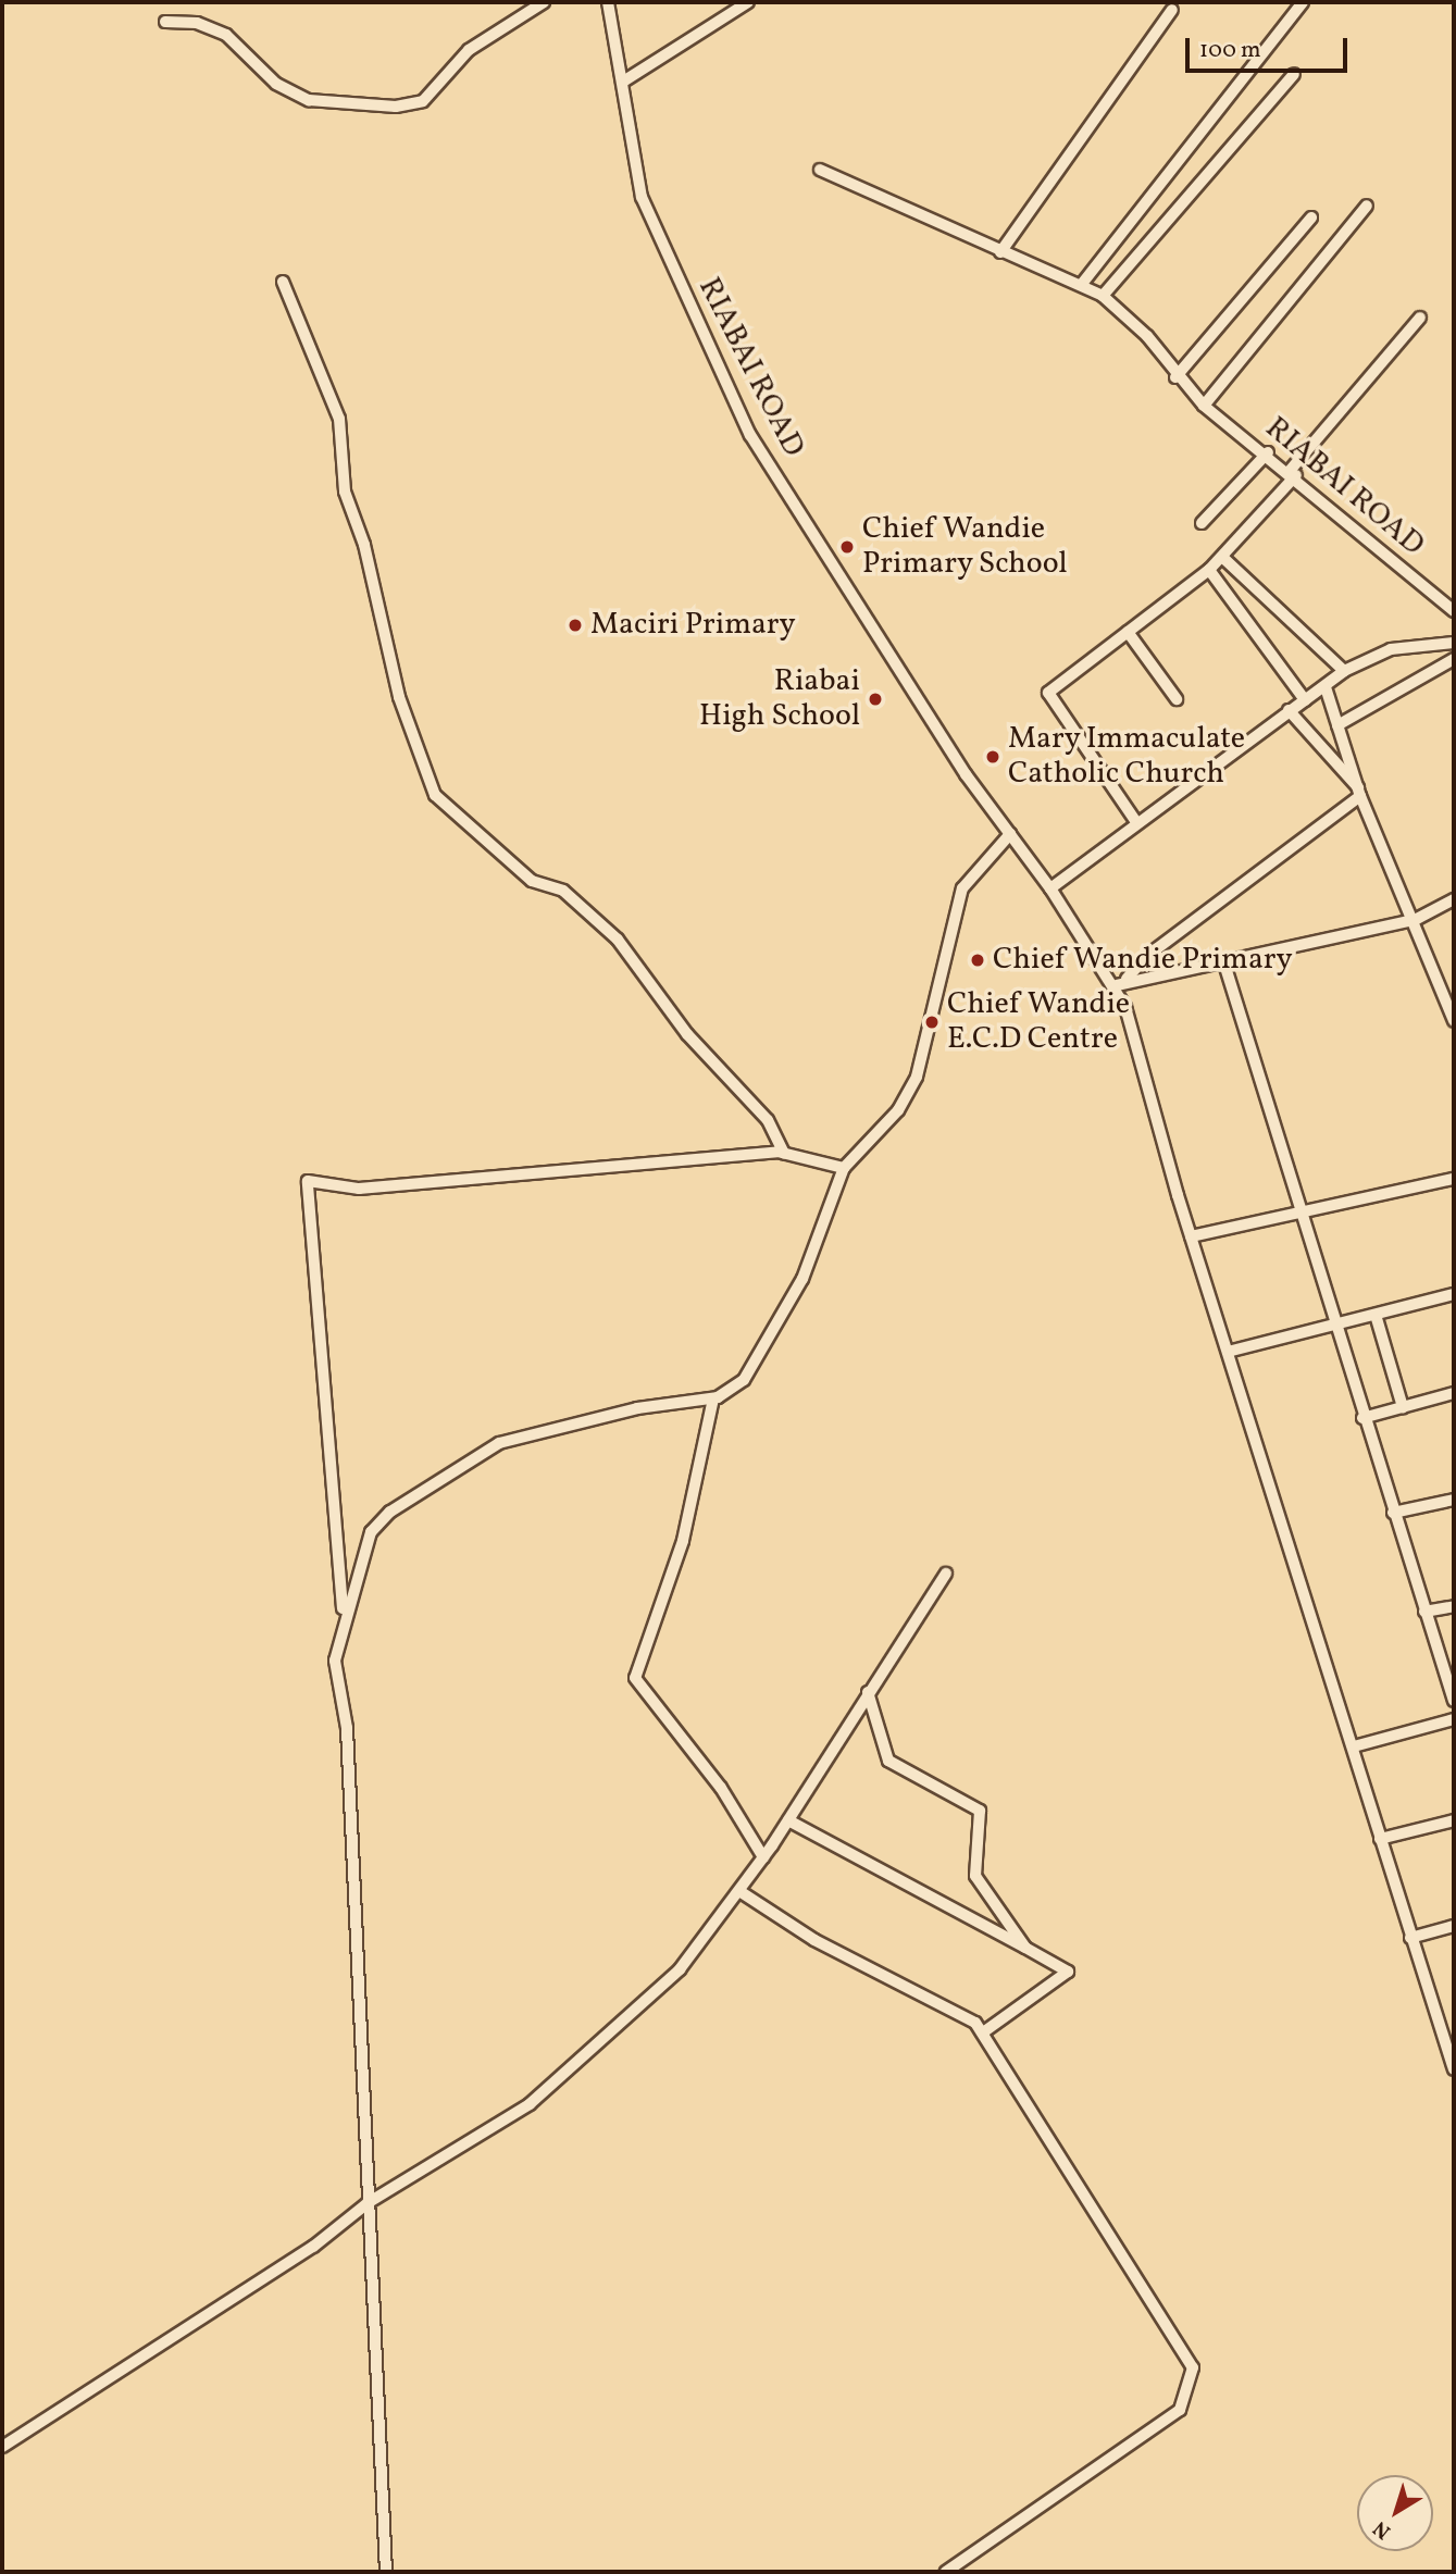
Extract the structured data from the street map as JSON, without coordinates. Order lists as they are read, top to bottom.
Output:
{
  "streets": {
    "street": ["RIABAI ROAD"]
  },
  "places": [
    "Chief Wandie Primary School",
    "Maciri Primary",
    "Riabai High School",
    "Mary Immaculate Catholic Church",
    "Chief Wandie Primary",
    "Chief Wandie E.C.D Centre"
  ],
  "scale_bar": "100 m",
  "north": "bottom left"
}
